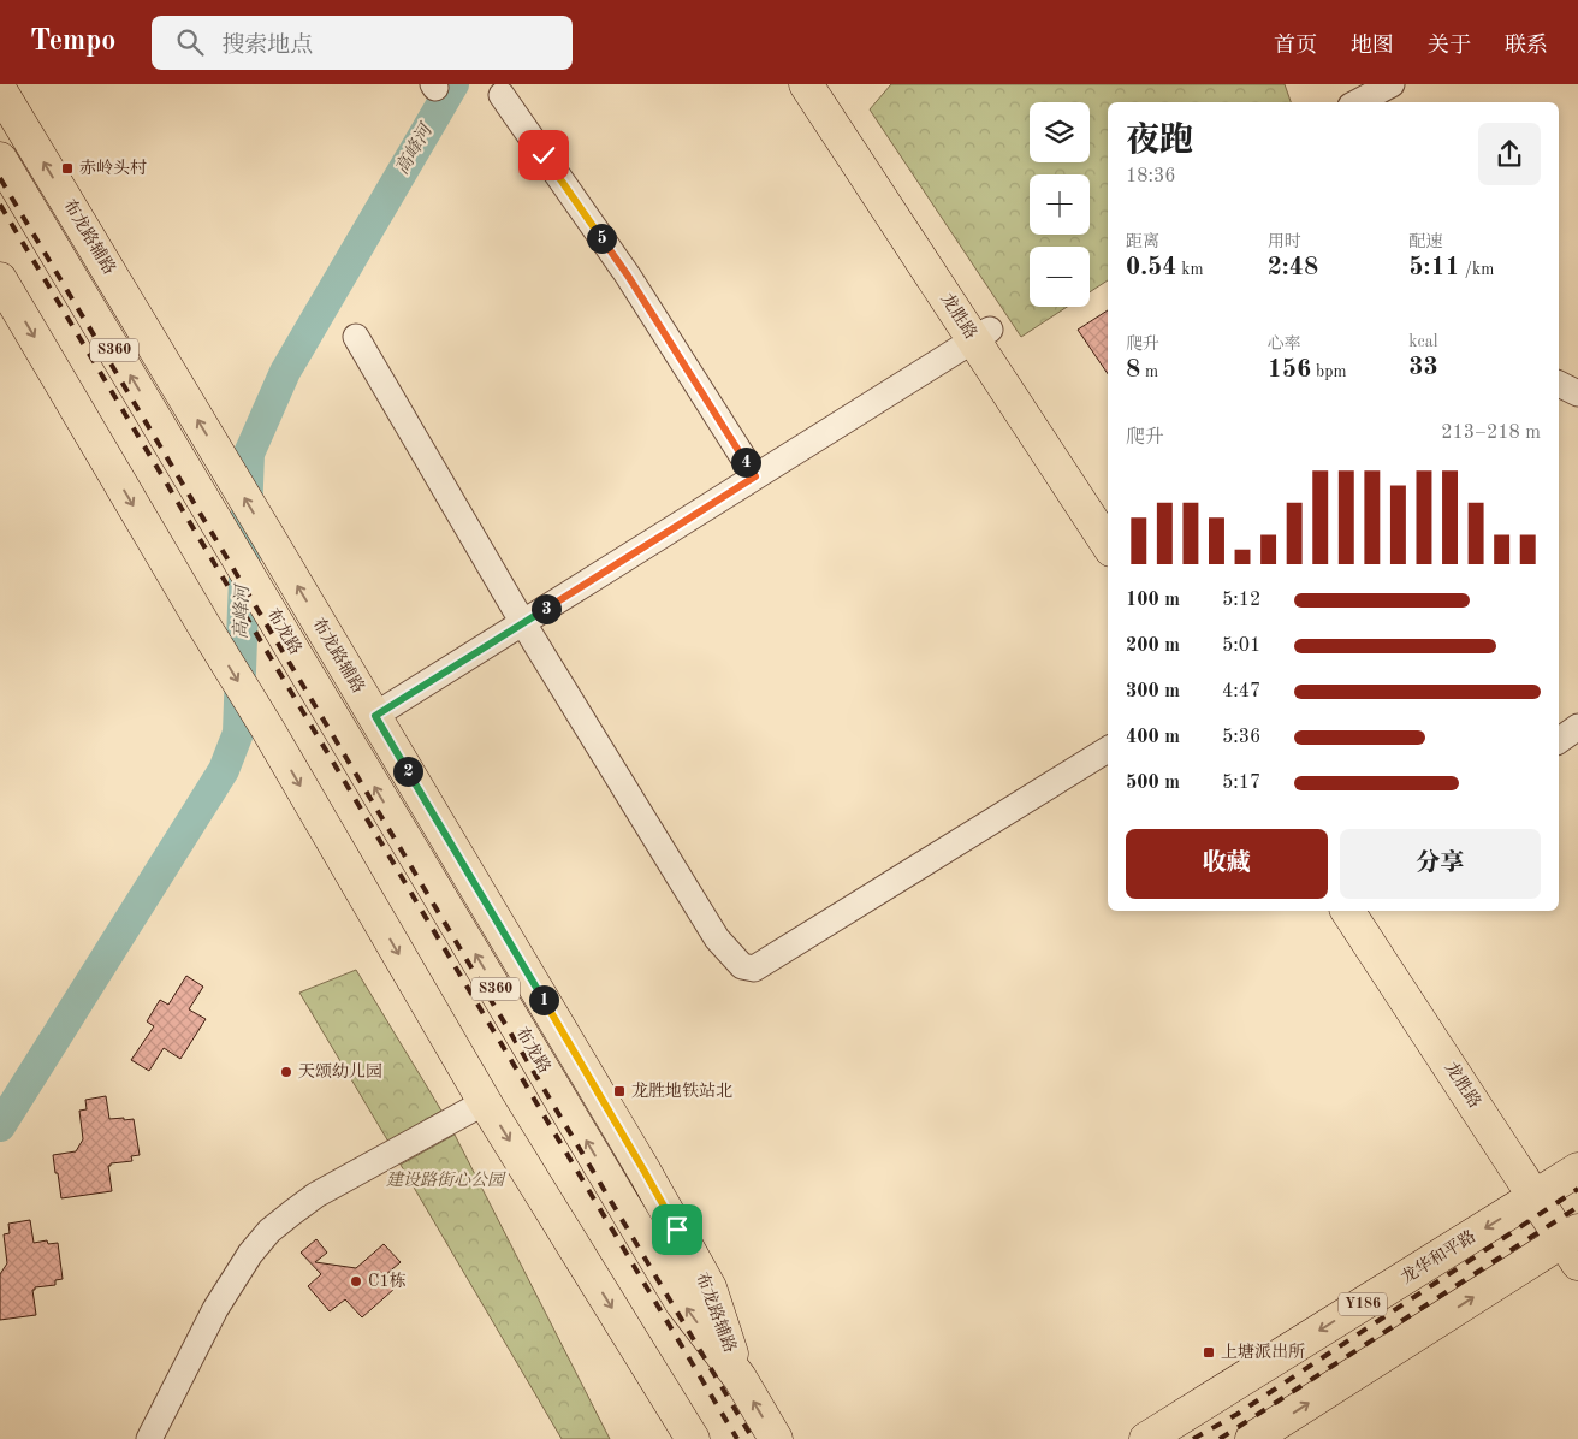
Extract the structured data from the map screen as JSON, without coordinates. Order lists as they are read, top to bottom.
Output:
{
  "streets": {
    "main road": [
      "布龙路辅路",
      "龙胜路",
      "S360",
      "布龙路",
      "龙华和平路",
      "Y186"
    ]
  },
  "crossings": [
    ["布龙路辅路", "布龙路"],
    ["龙胜路", "龙华和平路"]
  ],
  "water": ["高峰河"],
  "parks": ["建设路街心公园"],
  "places": {
    "transit": ["赤岭头村", "龙胜地铁站北", "上塘派出所"],
    "other": ["天颂幼儿园", "C1栋"]
  },
  "page": {
    "header": "Tempo",
    "search": "搜索地点",
    "nav": [
      "首页",
      "地图",
      "关于",
      "联系"
    ],
    "map_buttons": ["+", "−"],
    "heading": ["夜跑", "18:36"],
    "stats": [
      ["距离", "0.54 km"],
      ["用时", "2:48"],
      ["配速", "5:11 /km"],
      ["爬升", "8 m"],
      ["心率", "156 bpm"],
      ["kcal", "33"]
    ],
    "pins": [
      "5",
      "4",
      "3",
      "2",
      "1"
    ],
    "chart": ["爬升", "213–218 m"],
    "list": [
      {
        "name": "100 m",
        "note": "5:12"
      },
      {
        "name": "200 m",
        "note": "5:01"
      },
      {
        "name": "300 m",
        "note": "4:47"
      },
      {
        "name": "400 m",
        "note": "5:36"
      },
      {
        "name": "500 m",
        "note": "5:17"
      }
    ],
    "buttons": ["收藏", "分享"]
  }
}
